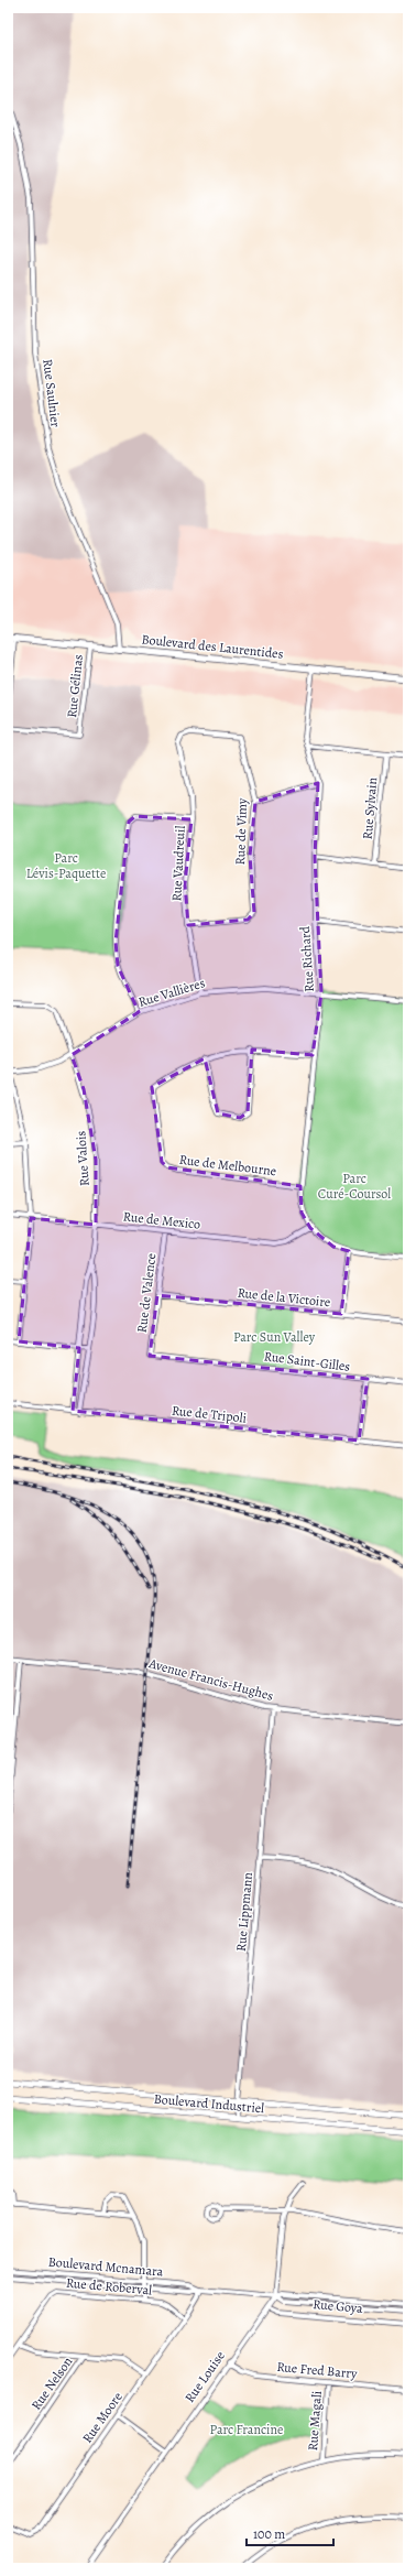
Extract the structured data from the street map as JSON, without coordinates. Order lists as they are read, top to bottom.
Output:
{
  "streets": {
    "main road": ["Boulevard des Laurentides"],
    "street": [
      "Rue Saulnier",
      "Rue Gélinas",
      "Rue Sylvain",
      "Rue de Vimy",
      "Rue Vaudreuil",
      "Rue Richard",
      "Rue Vallières",
      "Rue Valois",
      "Rue de Melbourne",
      "Rue de Mexico",
      "Rue de Valence",
      "Rue de la Victoire",
      "Rue Saint-Gilles",
      "Rue de Tripoli",
      "Avenue Francis-Hughes",
      "Rue Lippmann",
      "Boulevard Industriel",
      "Boulevard Mcnamara",
      "Rue de Roberval",
      "Rue Goya",
      "Rue Fred Barry",
      "Rue Louise",
      "Rue Nelson",
      "Rue Moore",
      "Rue Magali"
    ]
  },
  "crossings": [
    ["Rue Saulnier", "Boulevard des Laurentides"],
    ["Boulevard des Laurentides", "Rue Gélinas"],
    ["Boulevard des Laurentides", "Rue Richard"],
    ["Rue de Vimy", "Rue Vaudreuil"],
    ["Rue Vaudreuil", "Rue Vallières"],
    ["Rue Richard", "Rue Vallières"],
    ["Rue Richard", "Rue de Melbourne"],
    ["Rue Richard", "Rue de Mexico"],
    ["Rue Vallières", "Rue Valois"],
    ["Rue Valois", "Rue de Mexico"],
    ["Rue Valois", "Rue de Tripoli"],
    ["Rue de Mexico", "Rue de Valence"],
    ["Rue de Valence", "Rue de la Victoire"],
    ["Rue de Valence", "Rue Saint-Gilles"],
    ["Avenue Francis-Hughes", "Rue Lippmann"],
    ["Rue Lippmann", "Boulevard Industriel"],
    ["Boulevard Mcnamara", "Rue Louise"],
    ["Boulevard Mcnamara", "Rue Moore"],
    ["Rue de Roberval", "Rue Moore"],
    ["Rue Goya", "Rue Louise"],
    ["Rue Fred Barry", "Rue Louise"],
    ["Rue Fred Barry", "Rue Magali"]
  ],
  "parks": [
    "Parc Lévis-Paquette",
    "Parc Curé-Coursol",
    "Parc Sun Valley",
    "Parc Francine"
  ],
  "scale_bar": "100 m"
}
